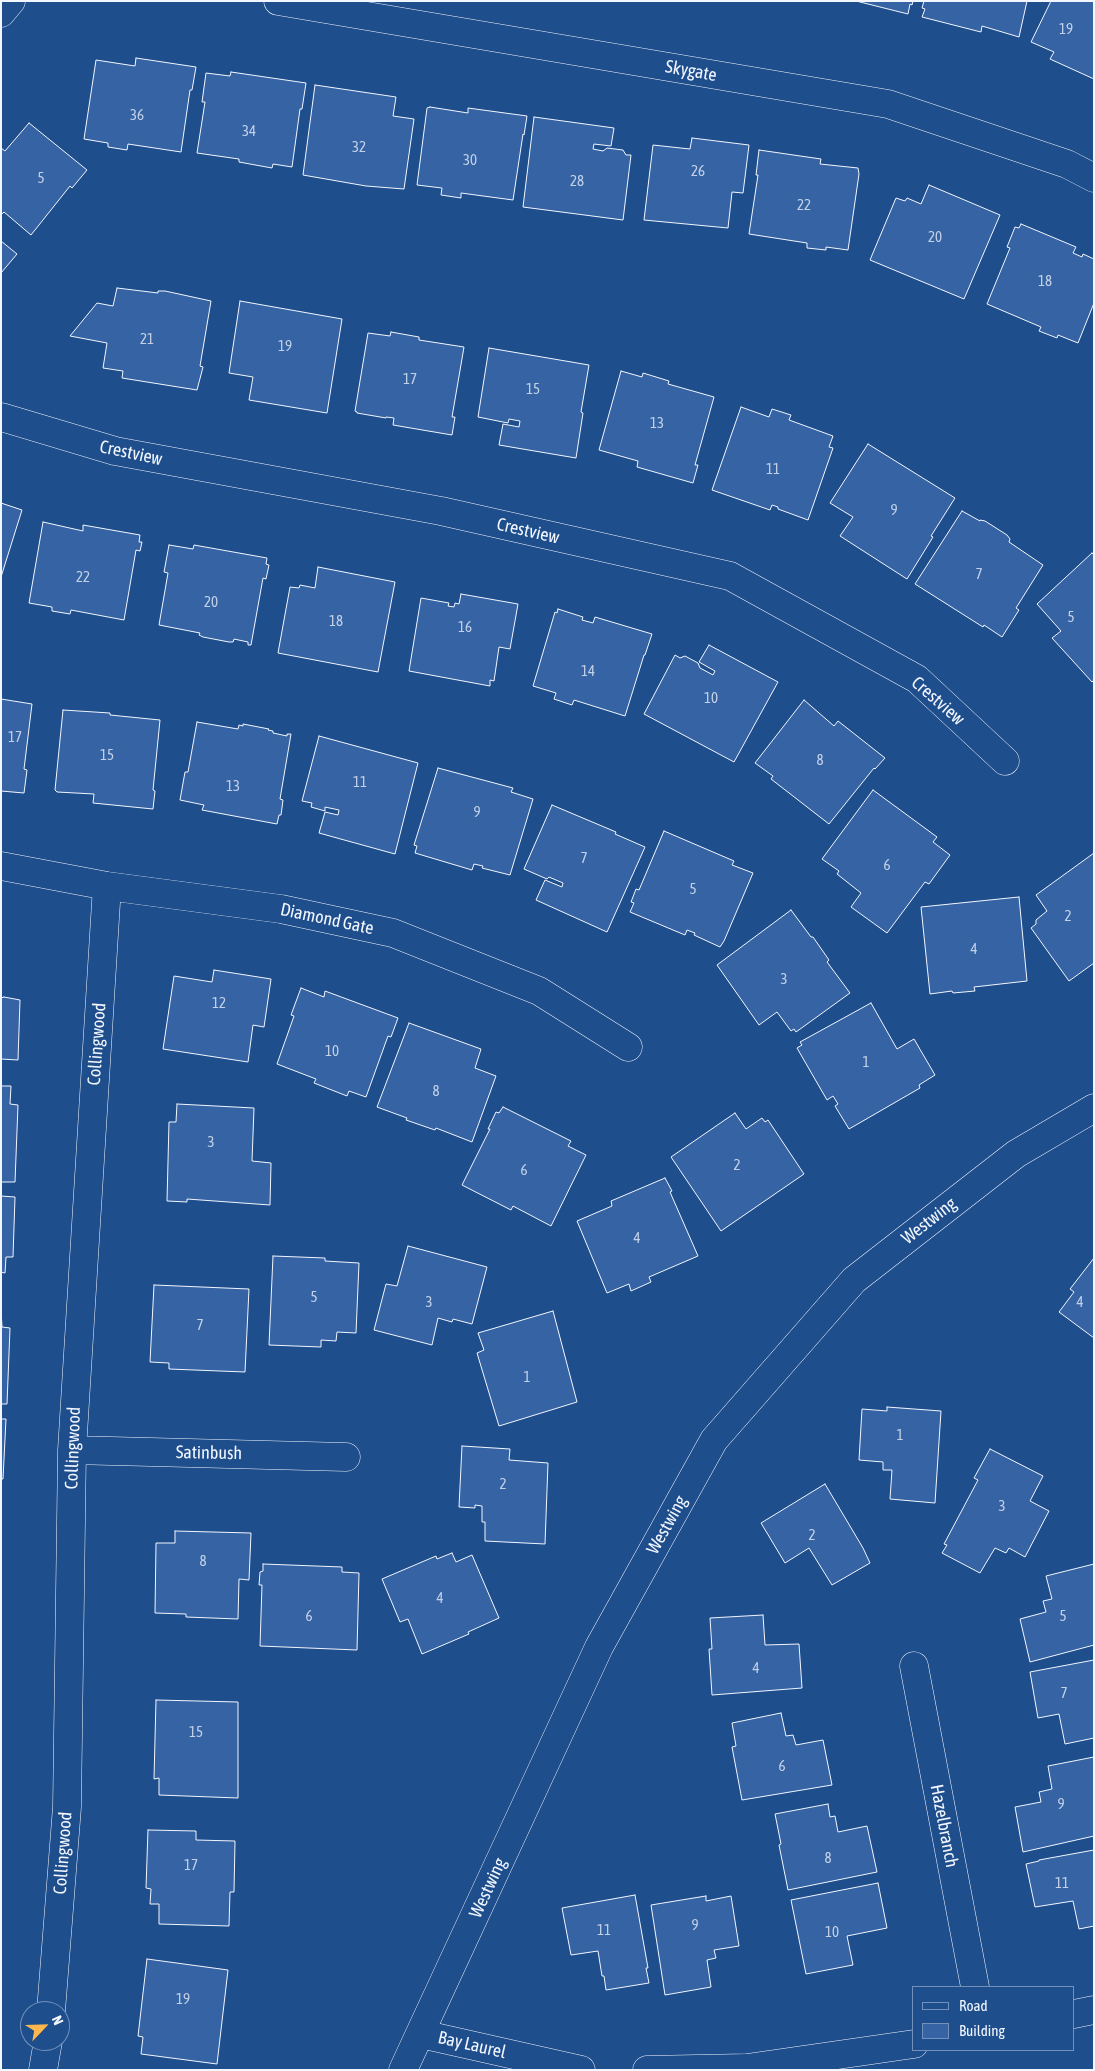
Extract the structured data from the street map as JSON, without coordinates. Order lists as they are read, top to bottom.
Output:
{
  "streets": {
    "street": [
      "Skygate",
      "Crestview",
      "Diamond Gate",
      "Collingwood",
      "Westwing",
      "Satinbush",
      "Hazelbranch",
      "Bay Laurel"
    ]
  },
  "crossings": [
    ["Diamond Gate", "Collingwood"],
    ["Collingwood", "Satinbush"],
    ["Westwing", "Bay Laurel"]
  ],
  "house_numbers": [
    "19",
    "36",
    "34",
    "32",
    "30",
    "26",
    "5",
    "28",
    "22",
    "20",
    "18",
    "21",
    "19",
    "17",
    "15",
    "13",
    "11",
    "9",
    "7",
    "22",
    "20",
    "5",
    "18",
    "16",
    "14",
    "10",
    "17",
    "15",
    "8",
    "11",
    "13",
    "9",
    "7",
    "6",
    "5",
    "2",
    "4",
    "3",
    "12",
    "10",
    "1",
    "8",
    "3",
    "2",
    "6",
    "4",
    "5",
    "3",
    "4",
    "7",
    "1",
    "1",
    "2",
    "3",
    "2",
    "8",
    "4",
    "6",
    "5",
    "4",
    "7",
    "15",
    "6",
    "9",
    "8",
    "17",
    "11",
    "9",
    "11",
    "10",
    "19"
  ],
  "legend": ["Road", "Building"],
  "north": "top right"
}
